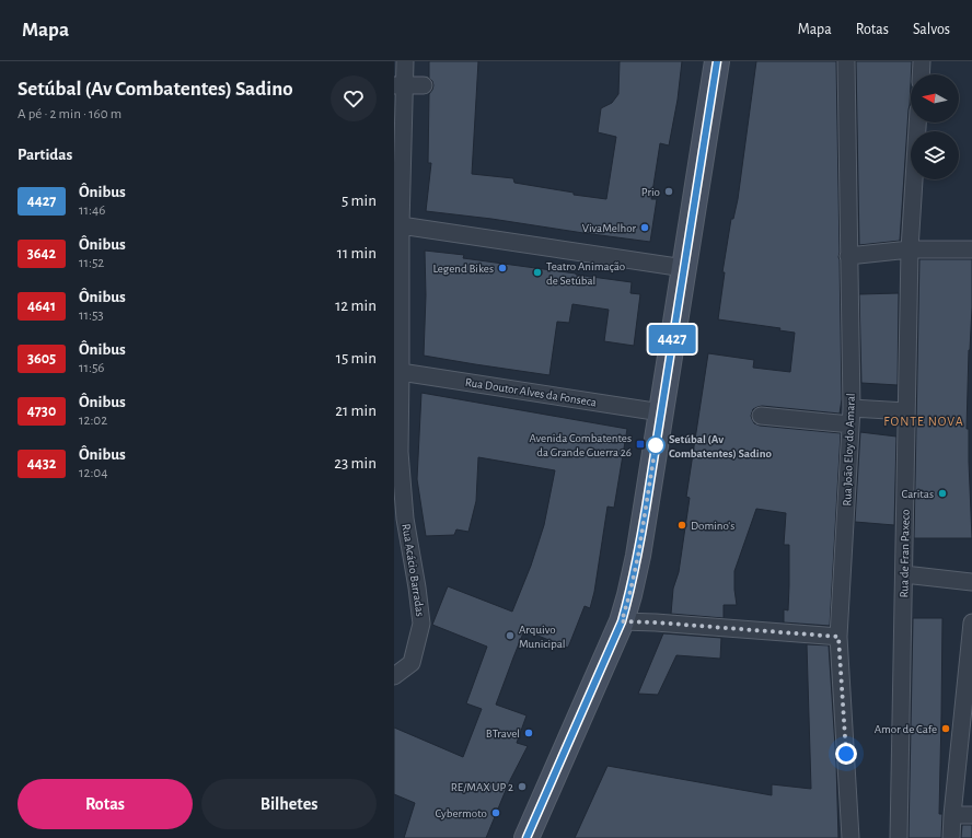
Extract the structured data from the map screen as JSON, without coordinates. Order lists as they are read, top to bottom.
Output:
{
  "streets": {
    "street": [
      "Rua Doutor Alves da Fonseca",
      "Rua João Eloy do Amaral",
      "Rua de Fran Paxeco",
      "Rua Acácio Barradas"
    ]
  },
  "crossings": [
    ["Rua Doutor Alves da Fonseca", "Rua Acácio Barradas"]
  ],
  "districts": ["FONTE NOVA"],
  "places": {
    "other": [
      "Prio",
      "VivaMelhor",
      "Legend Bikes",
      "Teatro Animação de Setúbal",
      "Setúbal (Av Combatentes) Sadino",
      "Caritas",
      "Domino's",
      "Arquivo Municipal",
      "Amor de Cafe",
      "BTravel",
      "RE/MAX UP 2",
      "Cybermoto"
    ],
    "transit": ["Avenida Combatentes da Grande Guerra 26"]
  },
  "lines": ["bus line 4427"],
  "north": "left",
  "page": {
    "header": "Mapa",
    "nav": ["Mapa", "Rotas", "Salvos"],
    "heading": [
      ["Setúbal (Av Combatentes) Sadino", "A pé · 2 min · 160 m"],
      "Partidas"
    ],
    "on_map": "4427",
    "list": [
      {
        "mark": "4427",
        "name": "Ônibus",
        "note": "11:46",
        "value": "5 min"
      },
      {
        "mark": "3642",
        "name": "Ônibus",
        "note": "11:52",
        "value": "11 min"
      },
      {
        "mark": "4641",
        "name": "Ônibus",
        "note": "11:53",
        "value": "12 min"
      },
      {
        "mark": "3605",
        "name": "Ônibus",
        "note": "11:56",
        "value": "15 min"
      },
      {
        "mark": "4730",
        "name": "Ônibus",
        "note": "12:02",
        "value": "21 min"
      },
      {
        "mark": "4432",
        "name": "Ônibus",
        "note": "12:04",
        "value": "23 min"
      }
    ],
    "buttons": ["Rotas", "Bilhetes"]
  }
}
